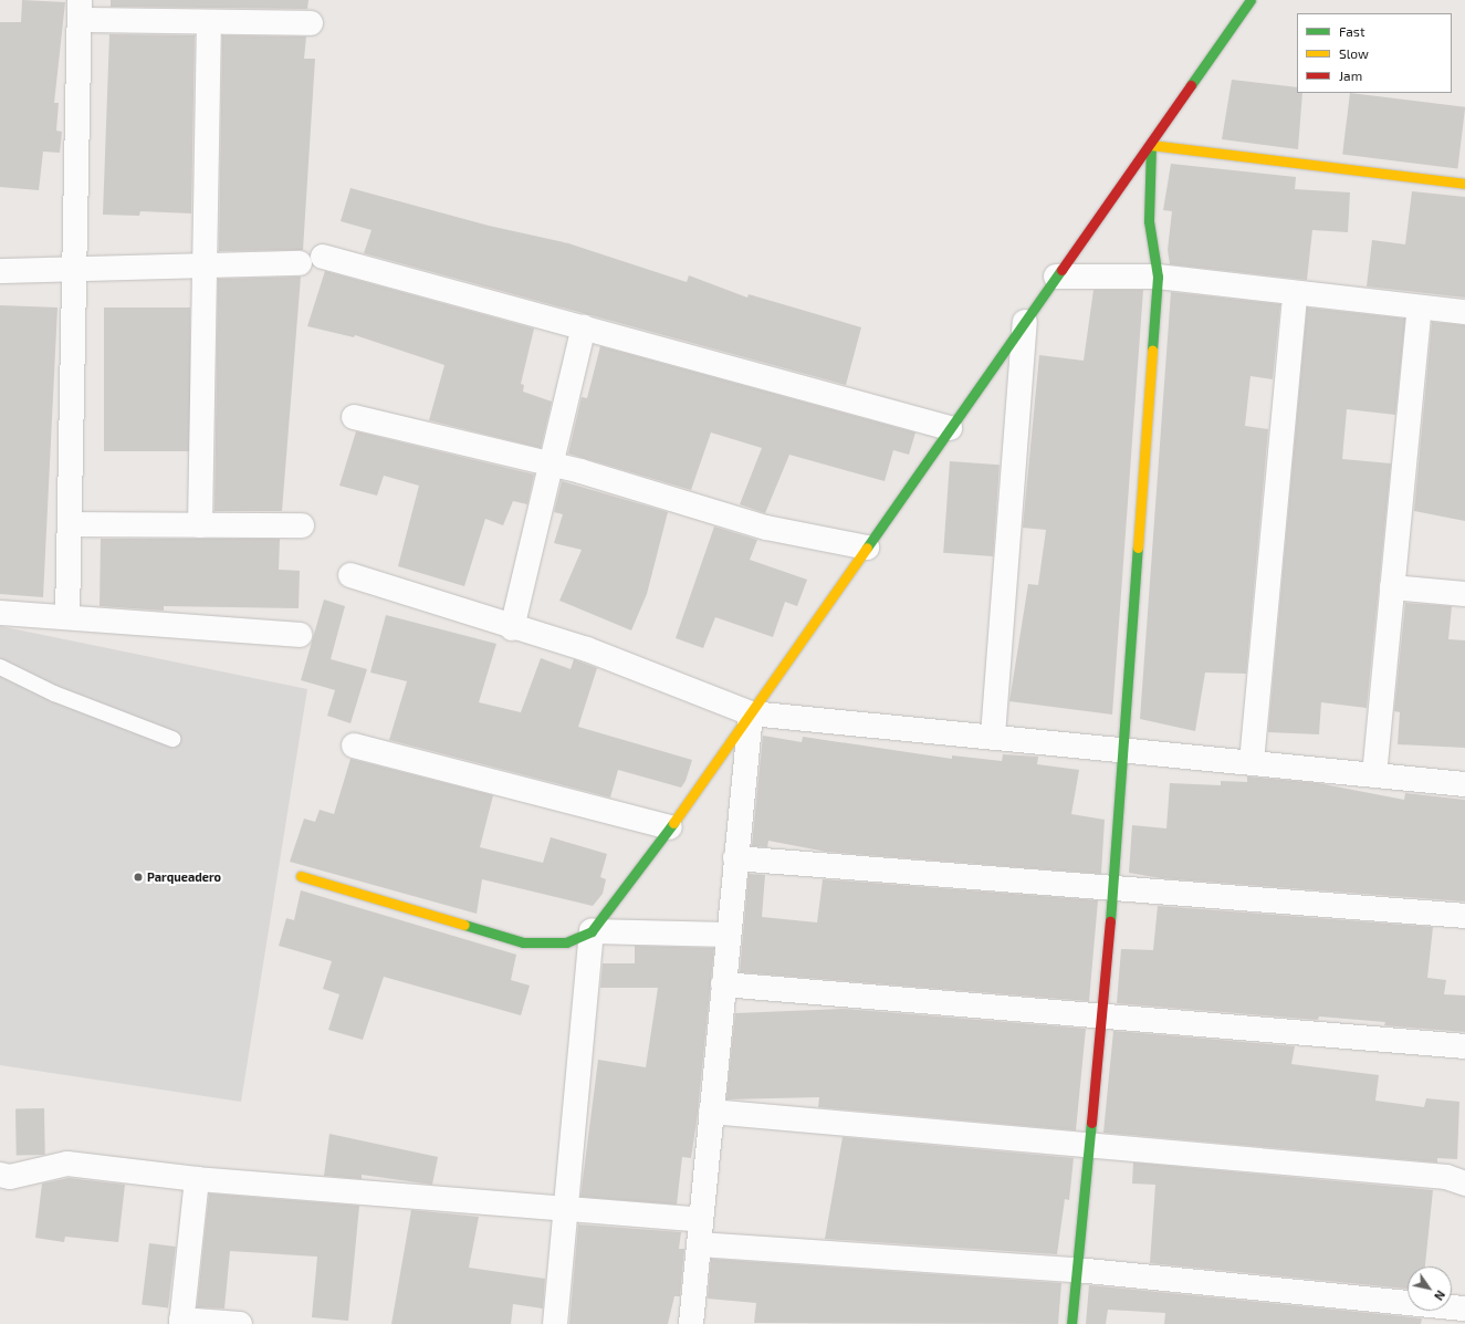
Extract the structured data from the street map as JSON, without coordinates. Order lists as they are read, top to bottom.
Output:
{
  "places": ["Parqueadero"],
  "legend": ["Fast", "Slow", "Jam"],
  "north": "bottom right"
}
